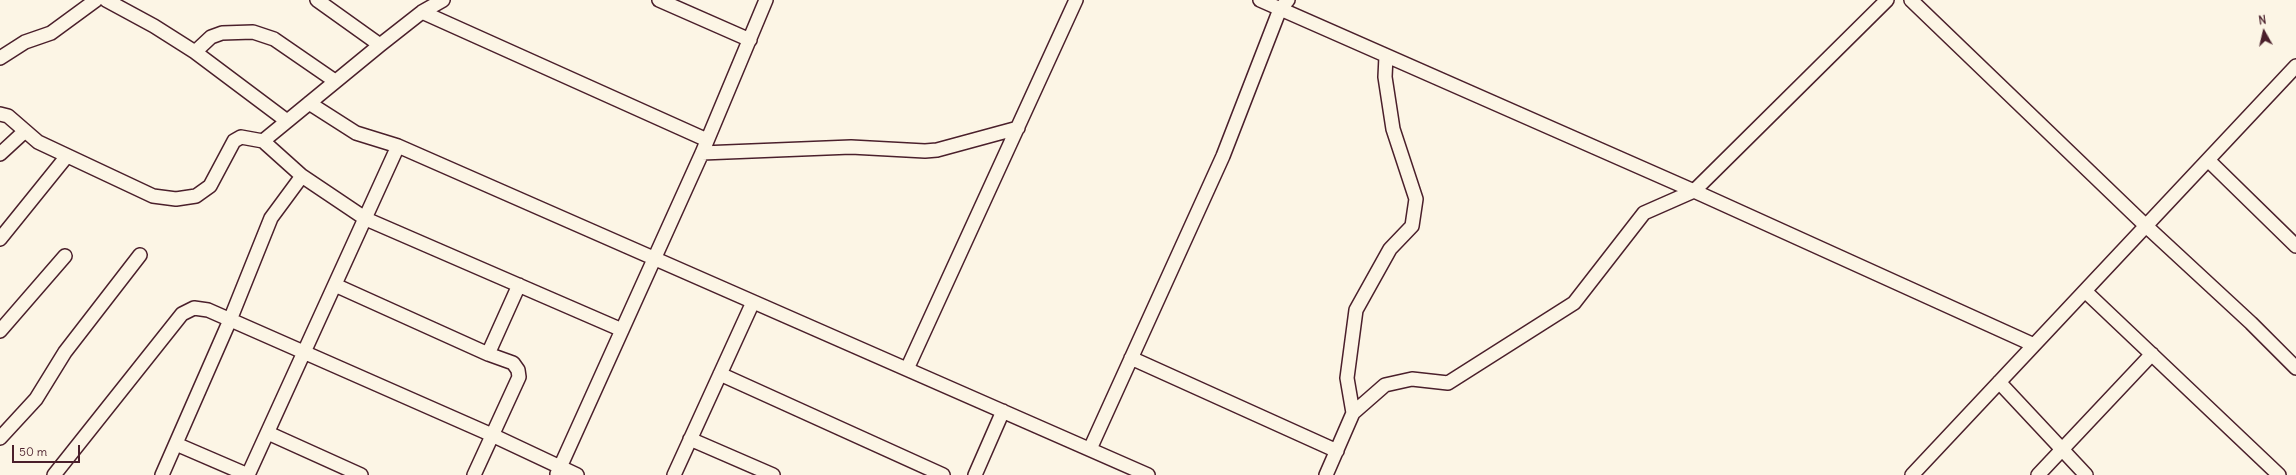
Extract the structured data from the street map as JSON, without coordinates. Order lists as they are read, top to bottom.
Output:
{
  "scale_bar": "50 m",
  "north": "top"
}
